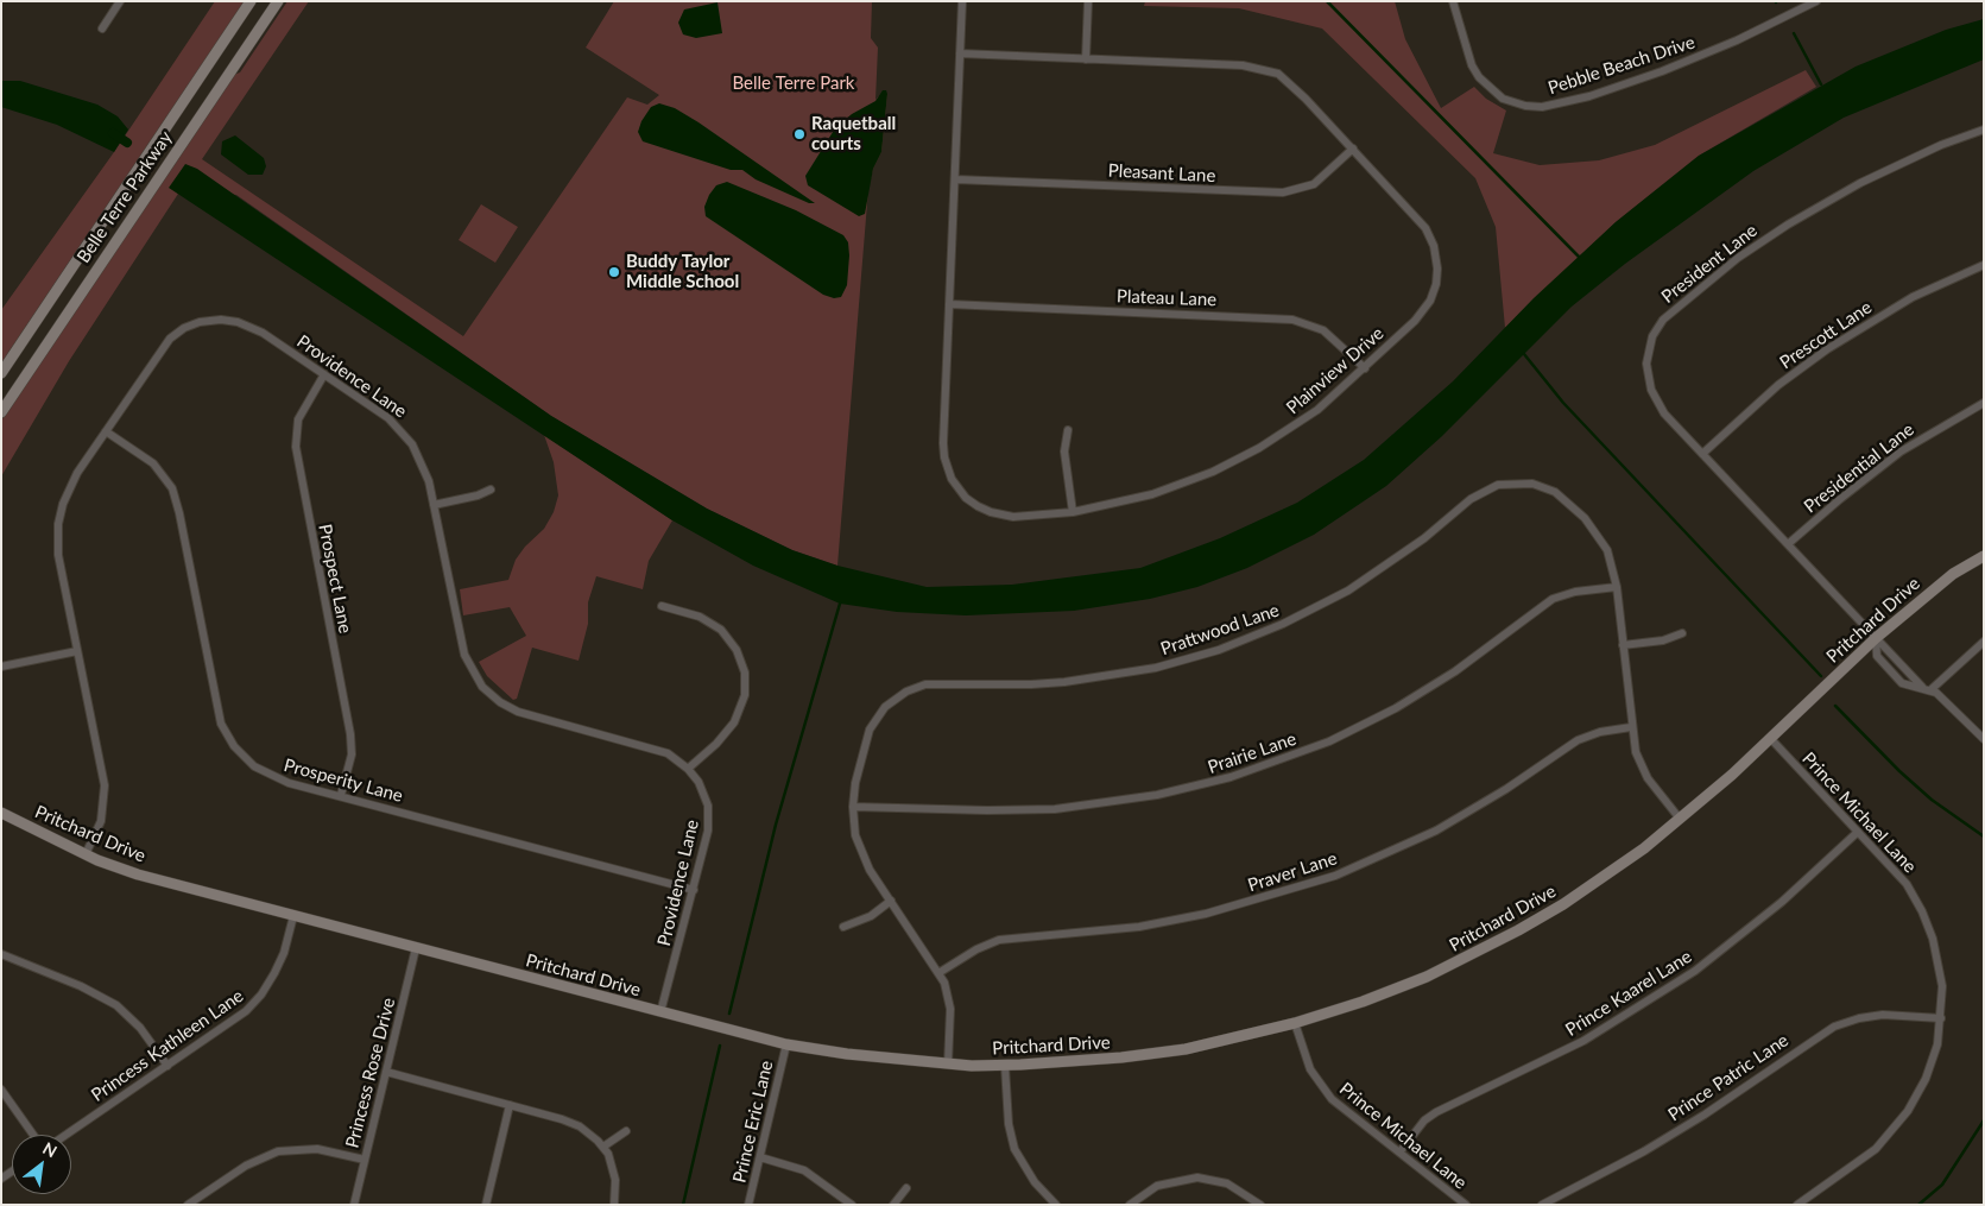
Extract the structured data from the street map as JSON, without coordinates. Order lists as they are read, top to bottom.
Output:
{
  "streets": {
    "street": [
      "Pebble Beach Drive",
      "Pleasant Lane",
      "Belle Terre Parkway",
      "President Lane",
      "Plateau Lane",
      "Prescott Lane",
      "Plainview Drive",
      "Providence Lane",
      "Presidential Lane",
      "Prospect Lane",
      "Pritchard Drive",
      "Prattwood Lane",
      "Prairie Lane",
      "Prosperity Lane",
      "Prince Michael Lane",
      "Praver Lane",
      "Prince Kaarel Lane",
      "Princess Kathleen Lane",
      "Princess Rose Drive",
      "Prince Patric Lane",
      "Prince Eric Lane"
    ]
  },
  "crossings": [
    ["Pleasant Lane", "Plainview Drive"],
    ["President Lane", "Prescott Lane"],
    ["President Lane", "Presidential Lane"],
    ["President Lane", "Pritchard Drive"],
    ["Plateau Lane", "Plainview Drive"],
    ["Providence Lane", "Prospect Lane"],
    ["Providence Lane", "Pritchard Drive"],
    ["Providence Lane", "Prosperity Lane"],
    ["Prospect Lane", "Prosperity Lane"],
    ["Pritchard Drive", "Prattwood Lane"],
    ["Pritchard Drive", "Prince Michael Lane"],
    ["Pritchard Drive", "Princess Kathleen Lane"],
    ["Pritchard Drive", "Princess Rose Drive"],
    ["Pritchard Drive", "Prince Eric Lane"],
    ["Prattwood Lane", "Prairie Lane"],
    ["Prattwood Lane", "Praver Lane"],
    ["Prince Michael Lane", "Prince Kaarel Lane"],
    ["Prince Michael Lane", "Prince Patric Lane"]
  ],
  "parks": ["Belle Terre Park"],
  "places": ["Raquetball courts", "Buddy Taylor Middle School"],
  "north": "top right"
}
